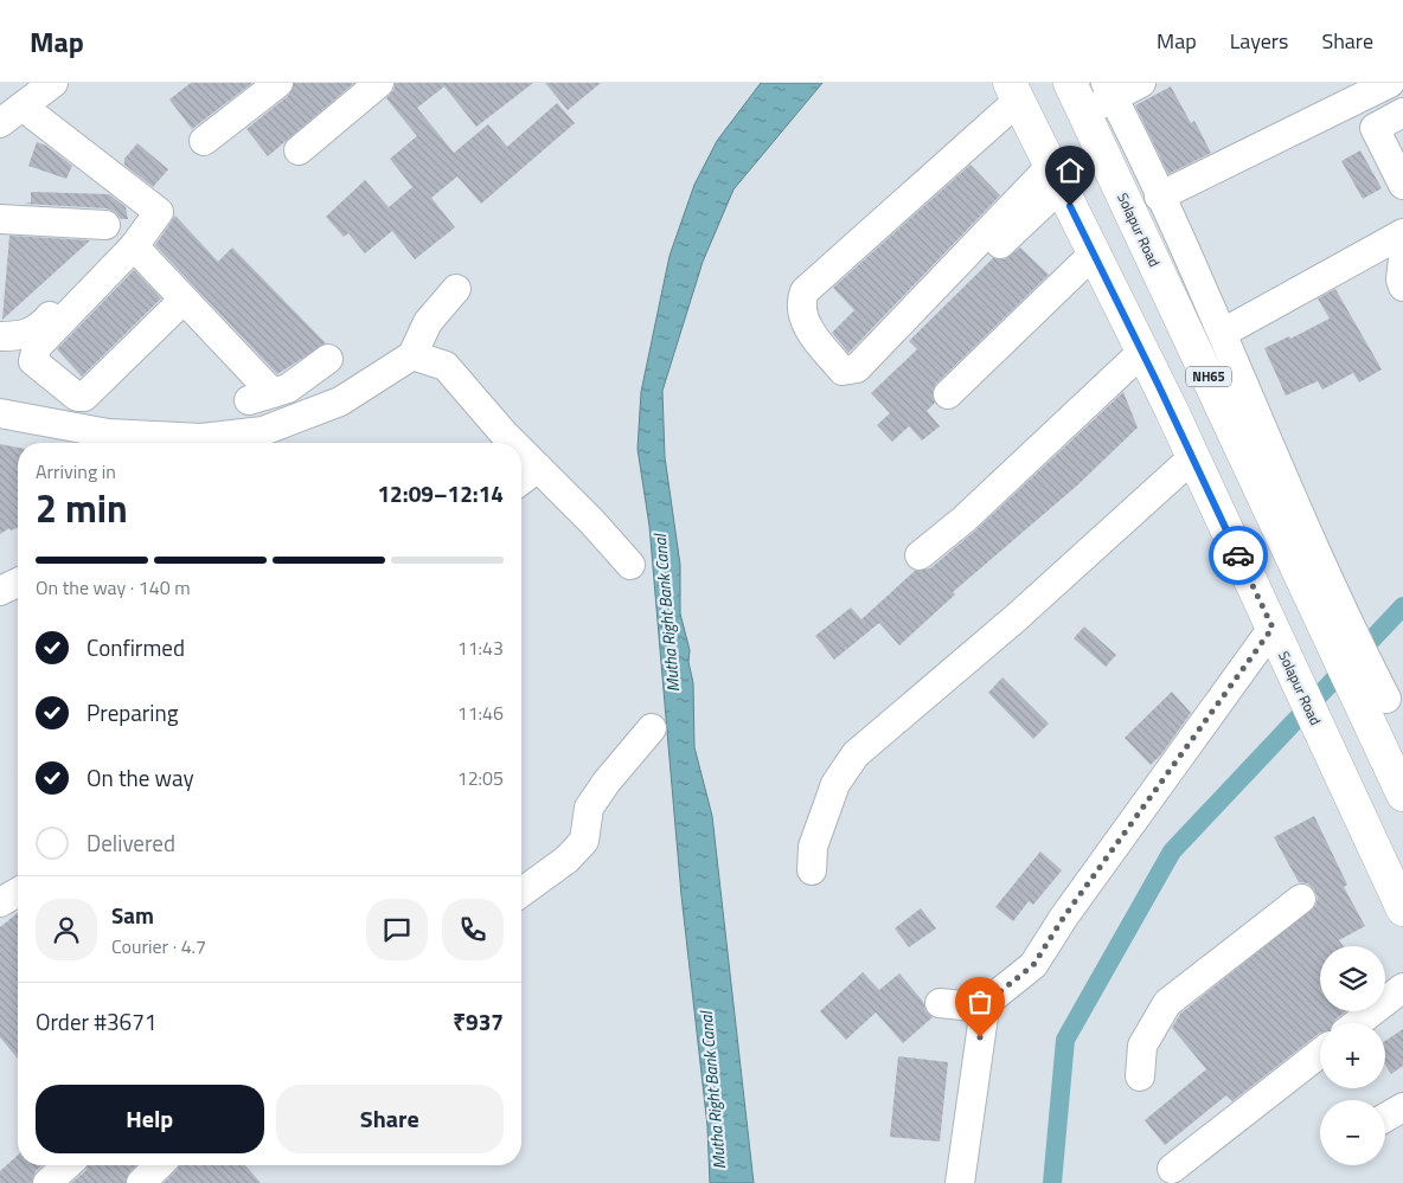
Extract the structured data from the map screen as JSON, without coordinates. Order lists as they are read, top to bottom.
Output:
{
  "streets": {
    "highway": ["Solapur Road", "NH65"]
  },
  "water": ["Mutha Right Bank Canal"],
  "page": {
    "header": "Map",
    "nav": ["Map", "Layers", "Share"],
    "heading": ["2 min", "Arriving in", "12:09–12:14"],
    "panel": [
      "Sam",
      "Courier · 4.7",
      "Order #3671",
      "₹937"
    ],
    "bar": "On the way · 140 m",
    "list": [
      ["Confirmed", "11:43"],
      ["Preparing", "11:46"],
      ["On the way", "12:05"],
      "Delivered"
    ],
    "map_buttons": ["+", "−"],
    "buttons": ["Help", "Share"]
  }
}
